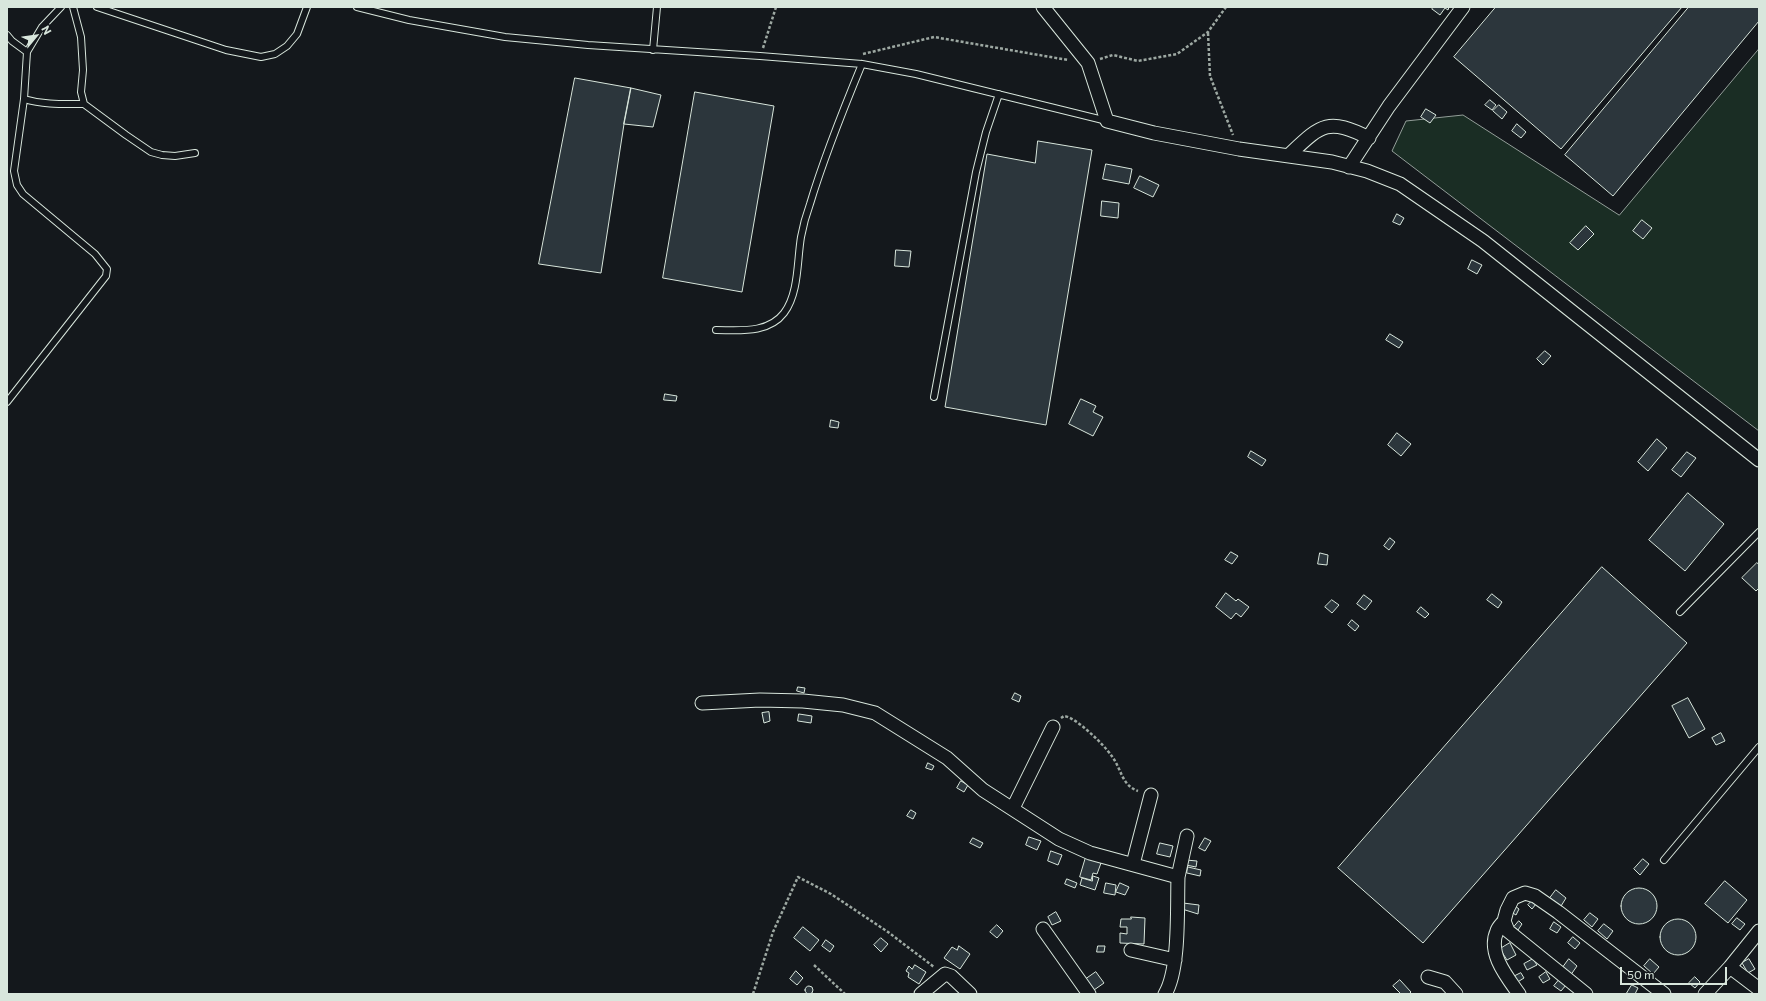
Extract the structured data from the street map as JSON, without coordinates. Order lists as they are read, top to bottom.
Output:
{
  "scale_bar": "50 m",
  "north": "top right"
}
